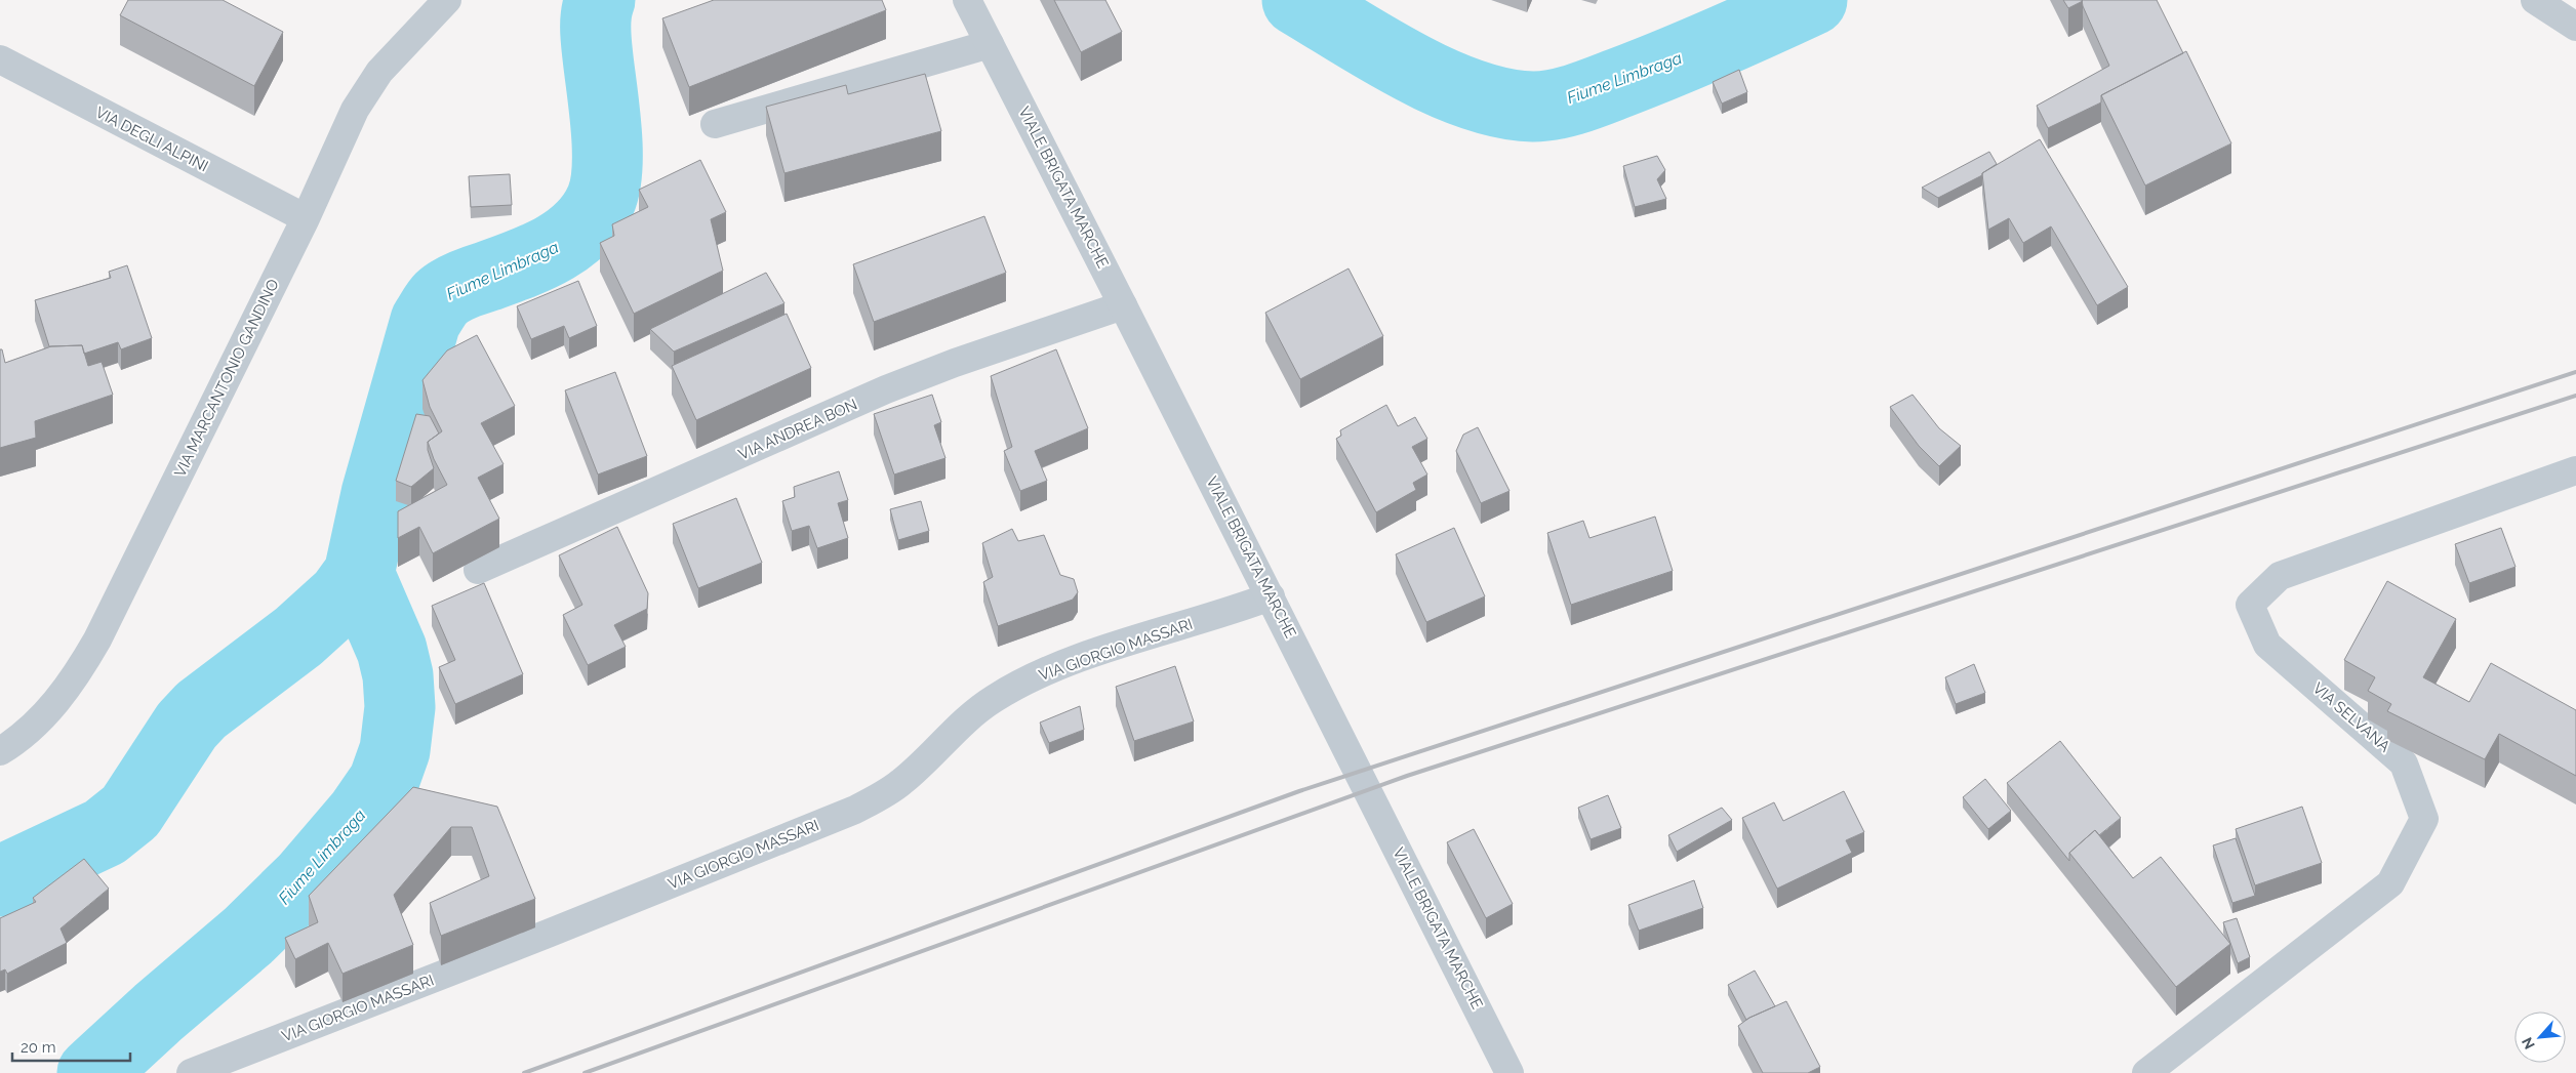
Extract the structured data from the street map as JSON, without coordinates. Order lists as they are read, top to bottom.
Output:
{
  "streets": {
    "street": [
      "VIA DEGLI ALPINI",
      "VIALE BRIGATA MARCHE",
      "VIA MARCANTONIO GANDINO",
      "VIA ANDREA BON",
      "VIA GIORGIO MASSARI",
      "VIA SELVANA"
    ]
  },
  "crossings": [
    ["VIA DEGLI ALPINI", "VIA MARCANTONIO GANDINO"],
    ["VIALE BRIGATA MARCHE", "VIA ANDREA BON"],
    ["VIALE BRIGATA MARCHE", "VIA GIORGIO MASSARI"]
  ],
  "water": ["Fiume Limbraga"],
  "scale_bar": "20 m",
  "north": "bottom left"
}
